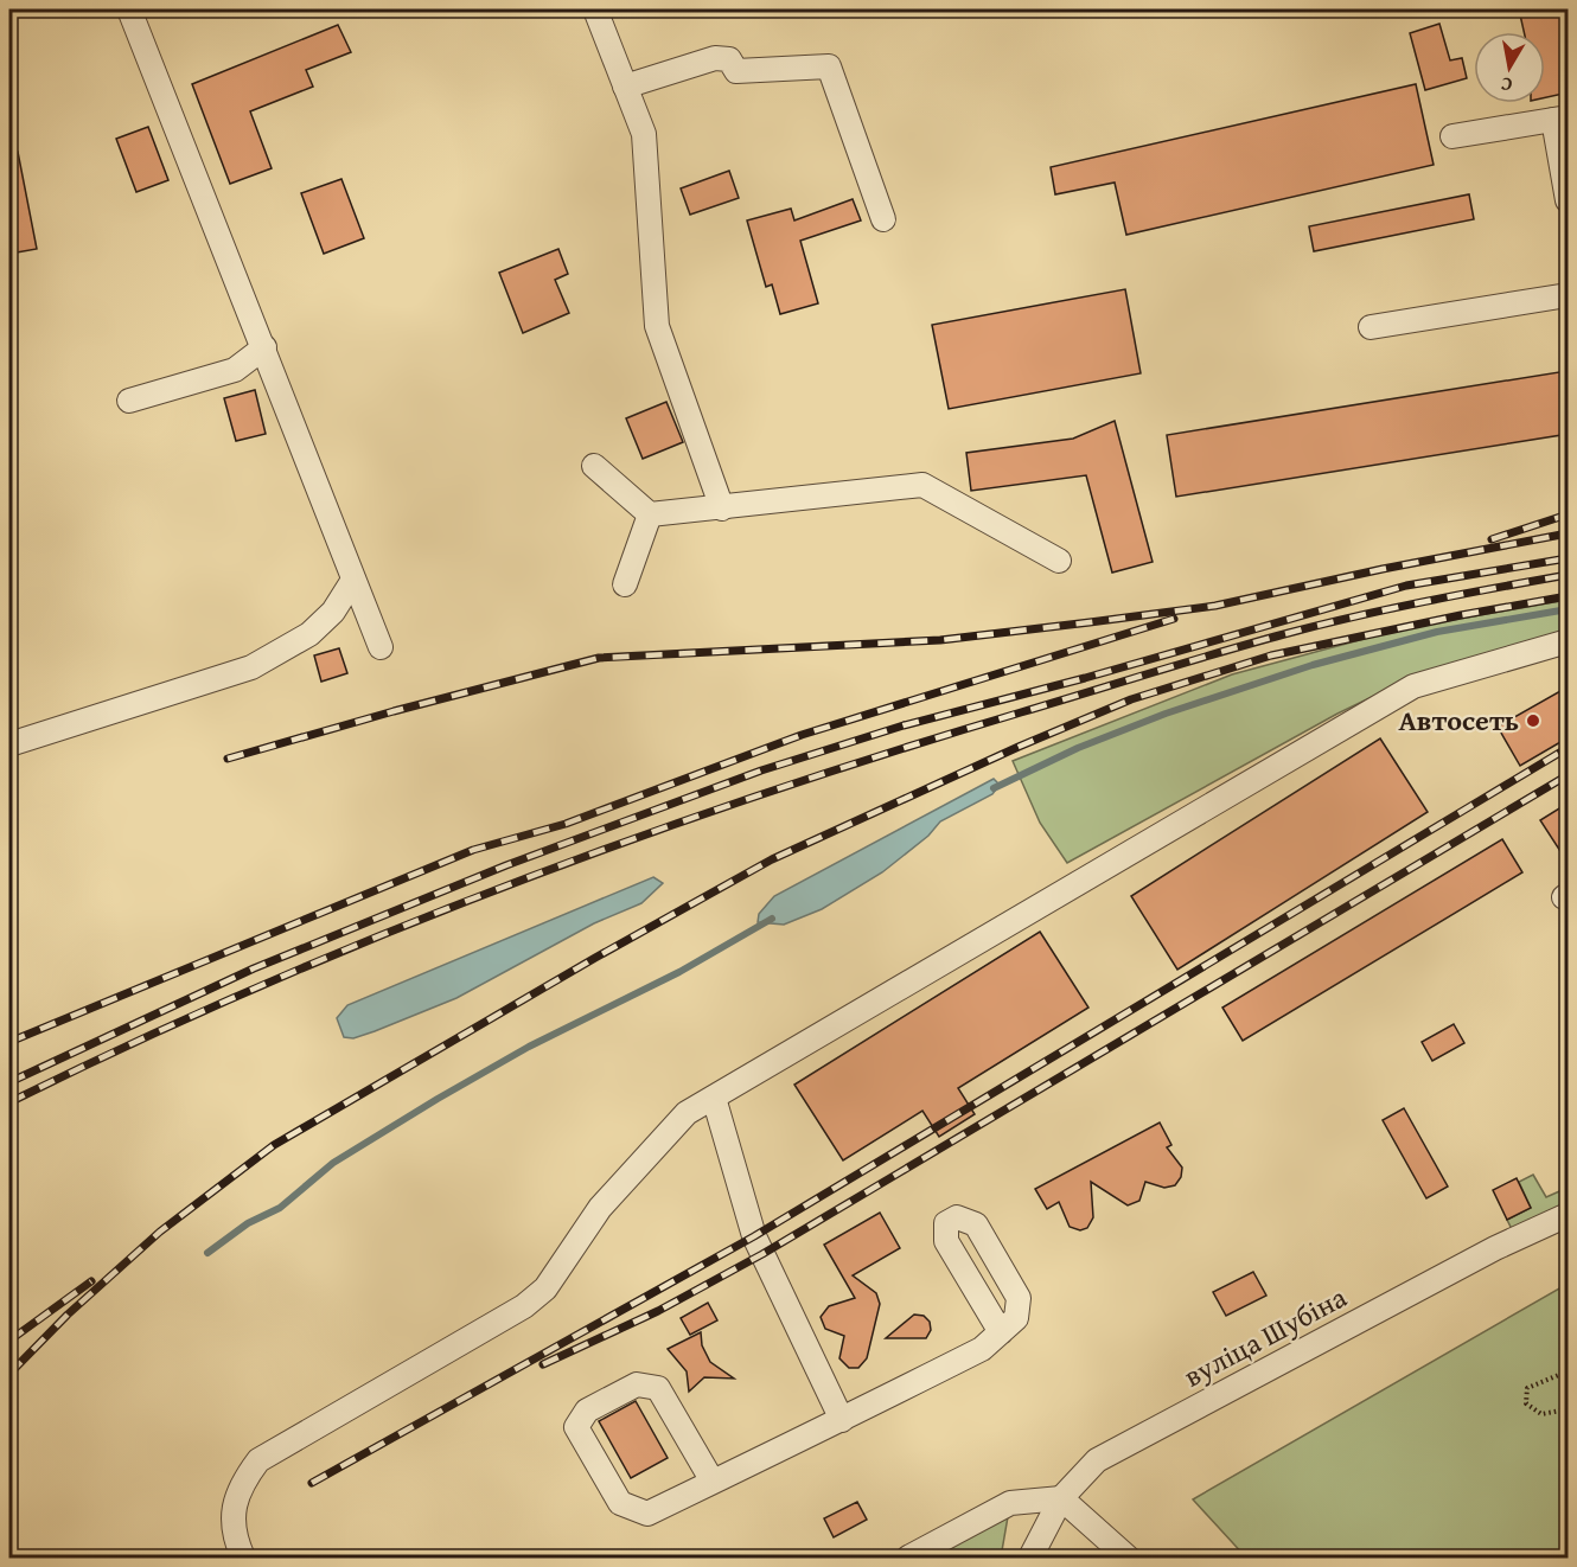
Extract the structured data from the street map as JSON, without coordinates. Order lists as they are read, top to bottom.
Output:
{
  "streets": {
    "street": ["вуліца Шубіна"]
  },
  "places": ["Автосеть"],
  "north": "bottom"
}
